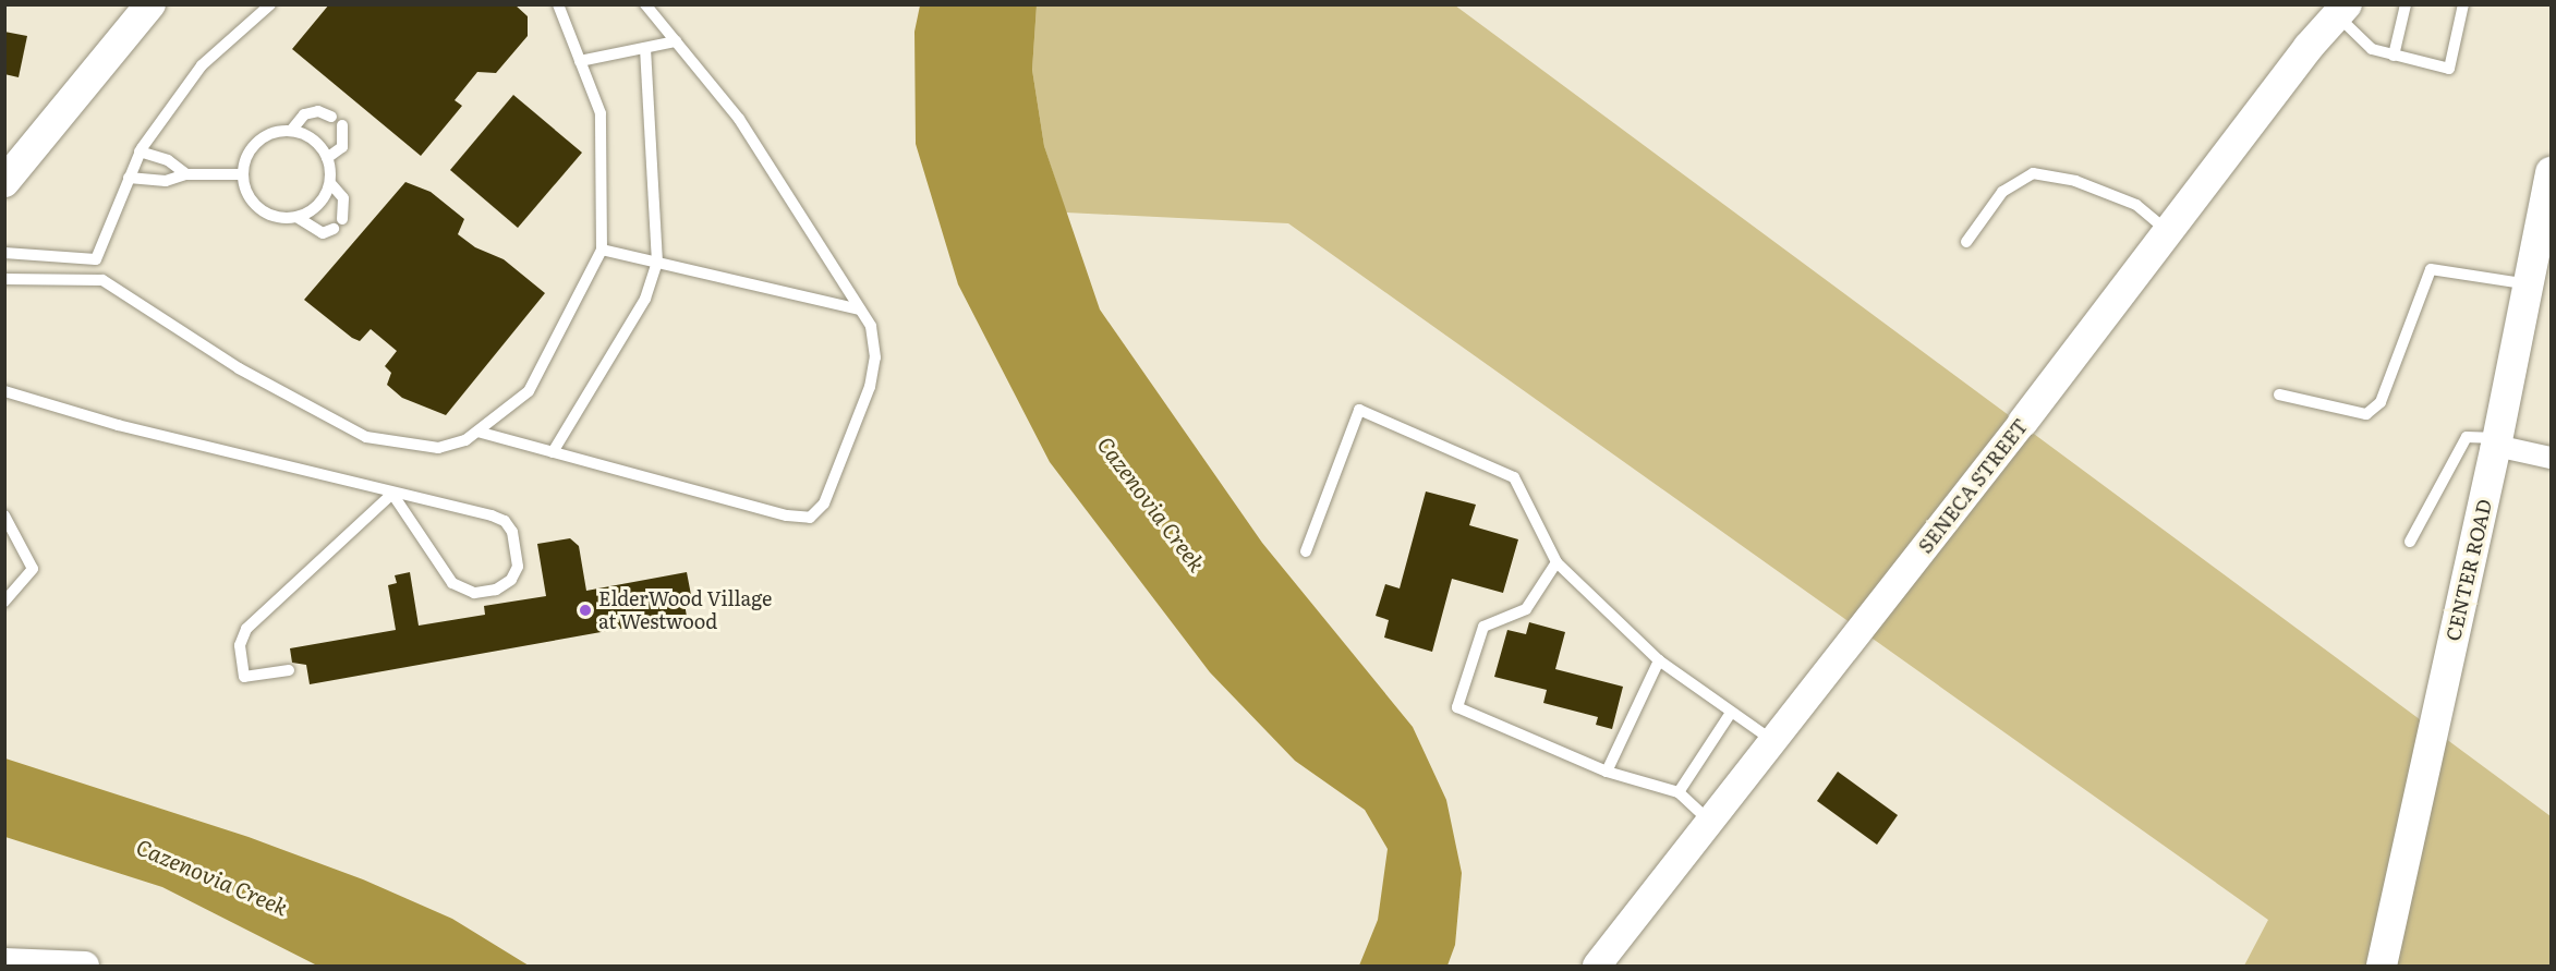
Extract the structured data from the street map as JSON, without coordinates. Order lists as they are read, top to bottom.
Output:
{
  "streets": {
    "main road": ["SENECA STREET", "CENTER ROAD"]
  },
  "water": ["Cazenovia Creek"],
  "places": ["ElderWood Village at Westwood"]
}
